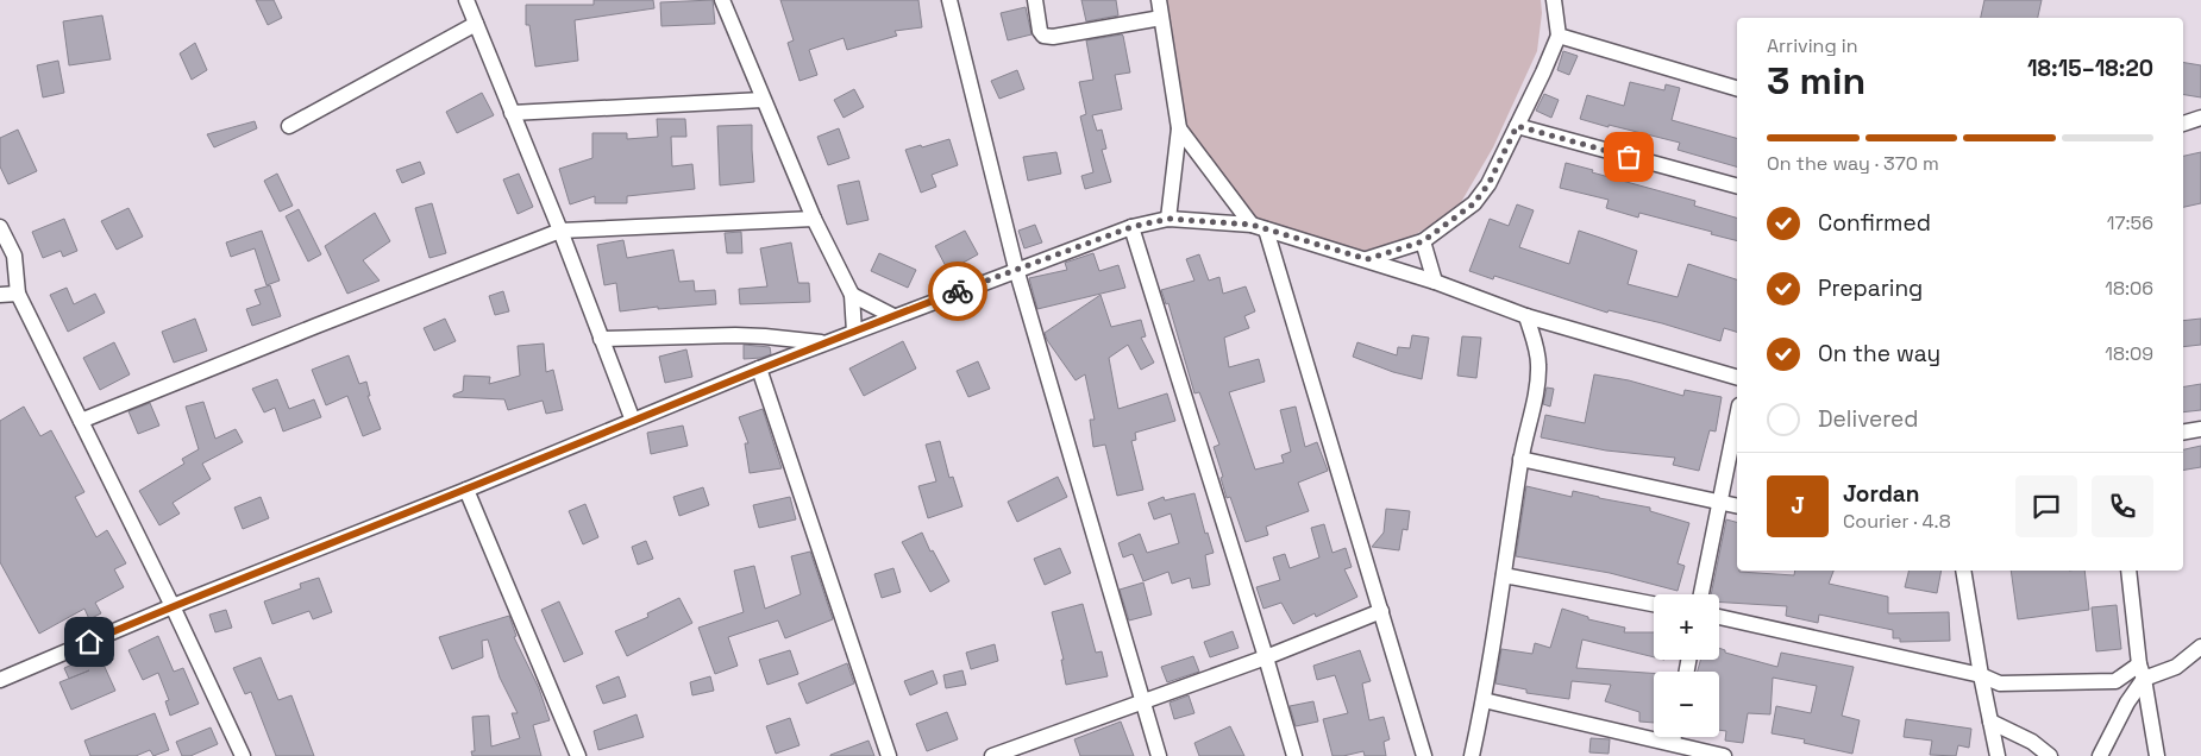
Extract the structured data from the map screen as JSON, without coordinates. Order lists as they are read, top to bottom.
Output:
{
  "page": {
    "heading": ["3 min", "Arriving in", "18:15–18:20"],
    "panel": ["Jordan", "Courier · 4.8"],
    "bar": "On the way · 370 m",
    "list": [
      ["Confirmed", "17:56"],
      ["Preparing", "18:06"],
      ["On the way", "18:09"],
      "Delivered"
    ],
    "round": "J",
    "map_buttons": ["+", "−"]
  }
}
